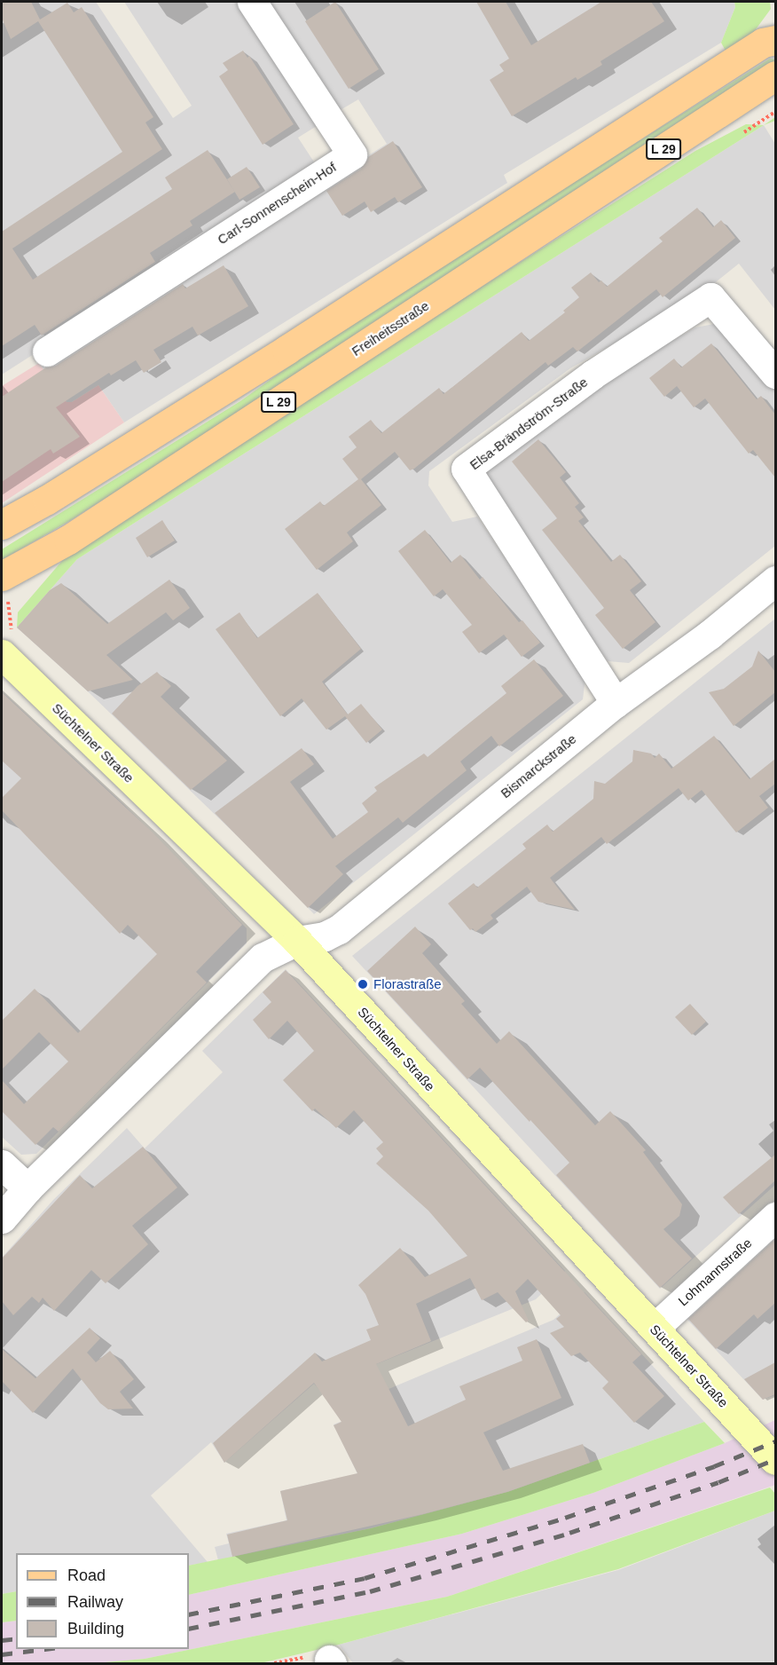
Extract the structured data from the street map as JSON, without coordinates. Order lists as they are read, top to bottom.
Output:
{
  "streets": {
    "main road": ["L 29", "Freiheitsstraße", "Süchtelner Straße"],
    "street": [
      "Carl-Sonnenschein-Hof",
      "Elsa-Brändström-Straße",
      "Bismarckstraße",
      "Lohmannstraße"
    ]
  },
  "crossings": [
    ["Elsa-Brändström-Straße", "Bismarckstraße"],
    ["Süchtelner Straße", "Bismarckstraße"],
    ["Süchtelner Straße", "Lohmannstraße"]
  ],
  "places": ["Florastraße"],
  "legend": ["Road", "Railway", "Building"]
}
